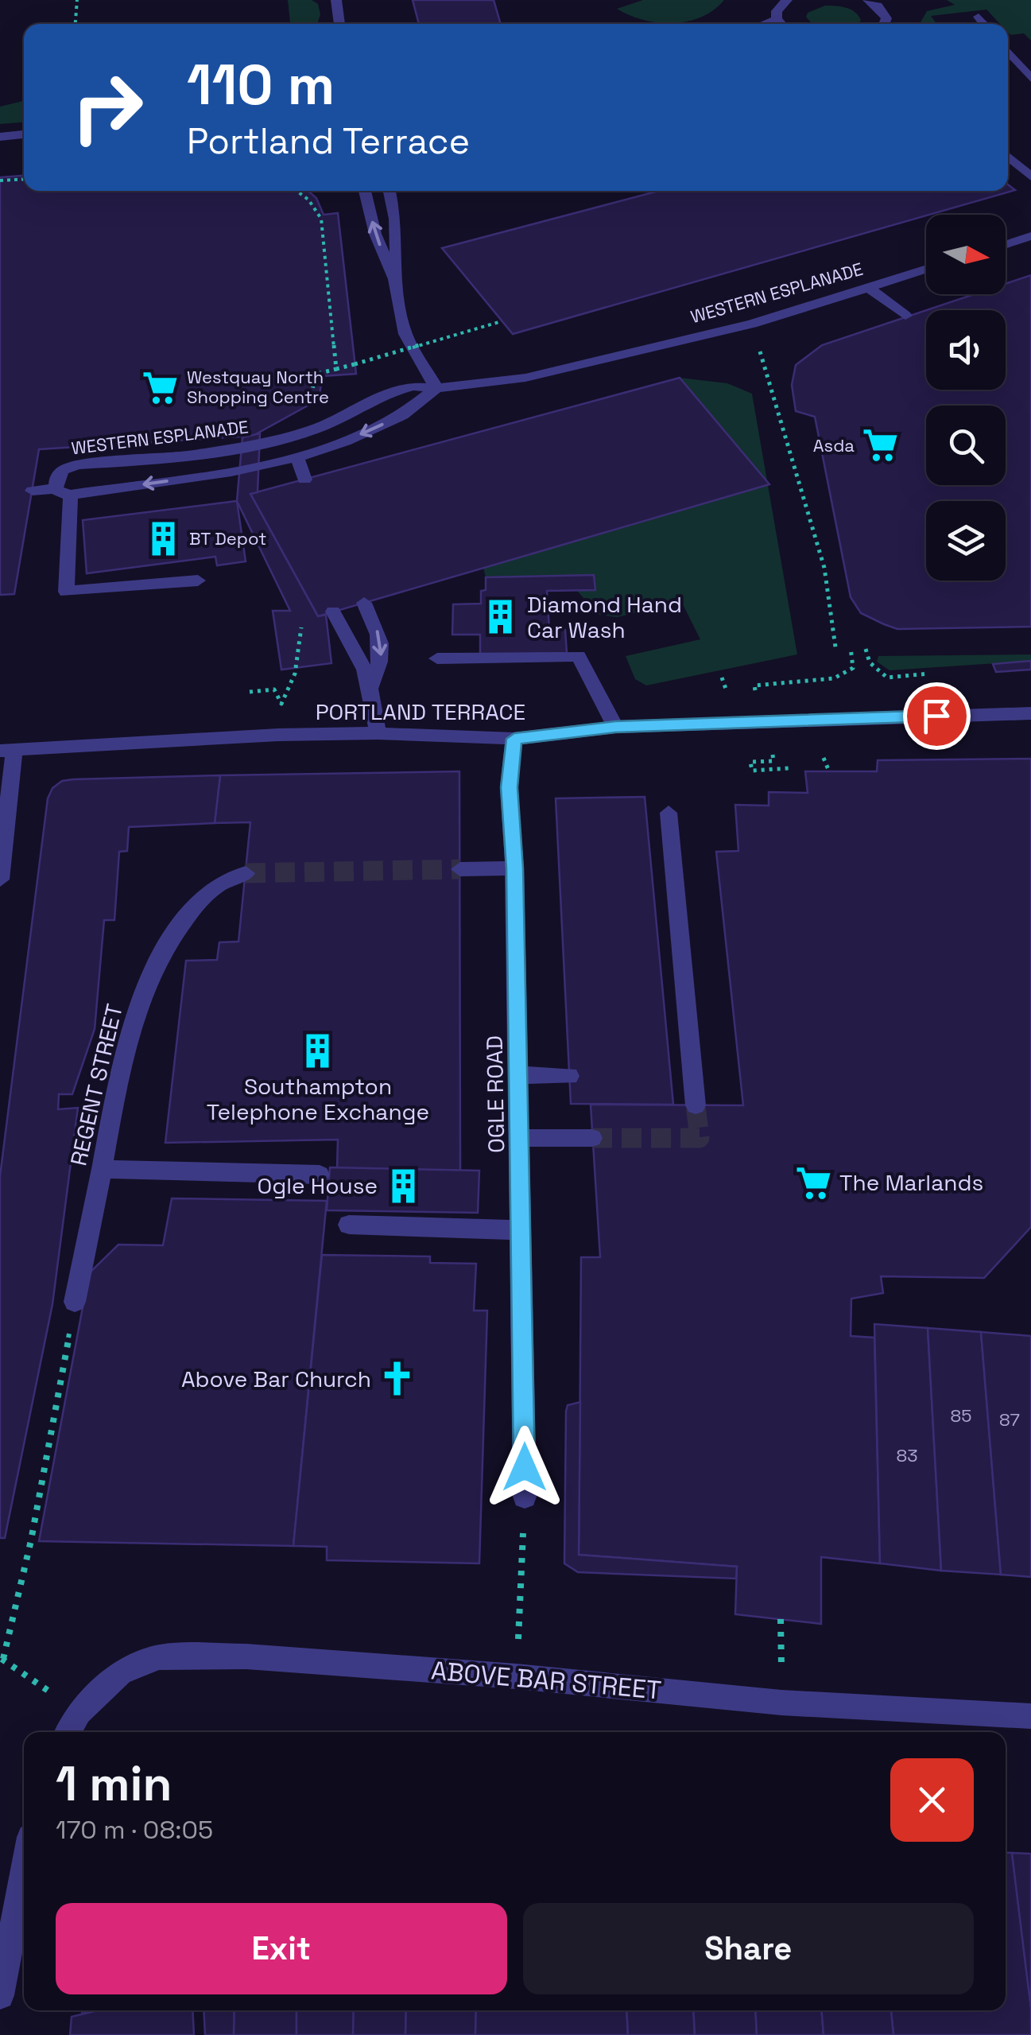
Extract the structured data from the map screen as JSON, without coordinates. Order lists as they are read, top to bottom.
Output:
{
  "streets": {
    "street": [
      "WESTERN ESPLANADE",
      "PORTLAND TERRACE",
      "REGENT STREET",
      "OGLE ROAD",
      "ABOVE BAR STREET"
    ]
  },
  "crossings": [
    ["PORTLAND TERRACE", "OGLE ROAD"]
  ],
  "places": {
    "supermarket": ["Westquay North Shopping Centre", "Asda", "The Marlands"],
    "building": [
      "BT Depot",
      "Diamond Hand Car Wash",
      "Southampton Telephone Exchange",
      "Ogle House"
    ],
    "church": ["Above Bar Church"]
  },
  "house_numbers": ["85", "87", "83"],
  "north": "right",
  "page": {
    "turn": ["110 m", "Portland Terrace"],
    "heading": ["1 min", "170 m · 08:05"],
    "buttons": ["Exit", "Share"]
  }
}
